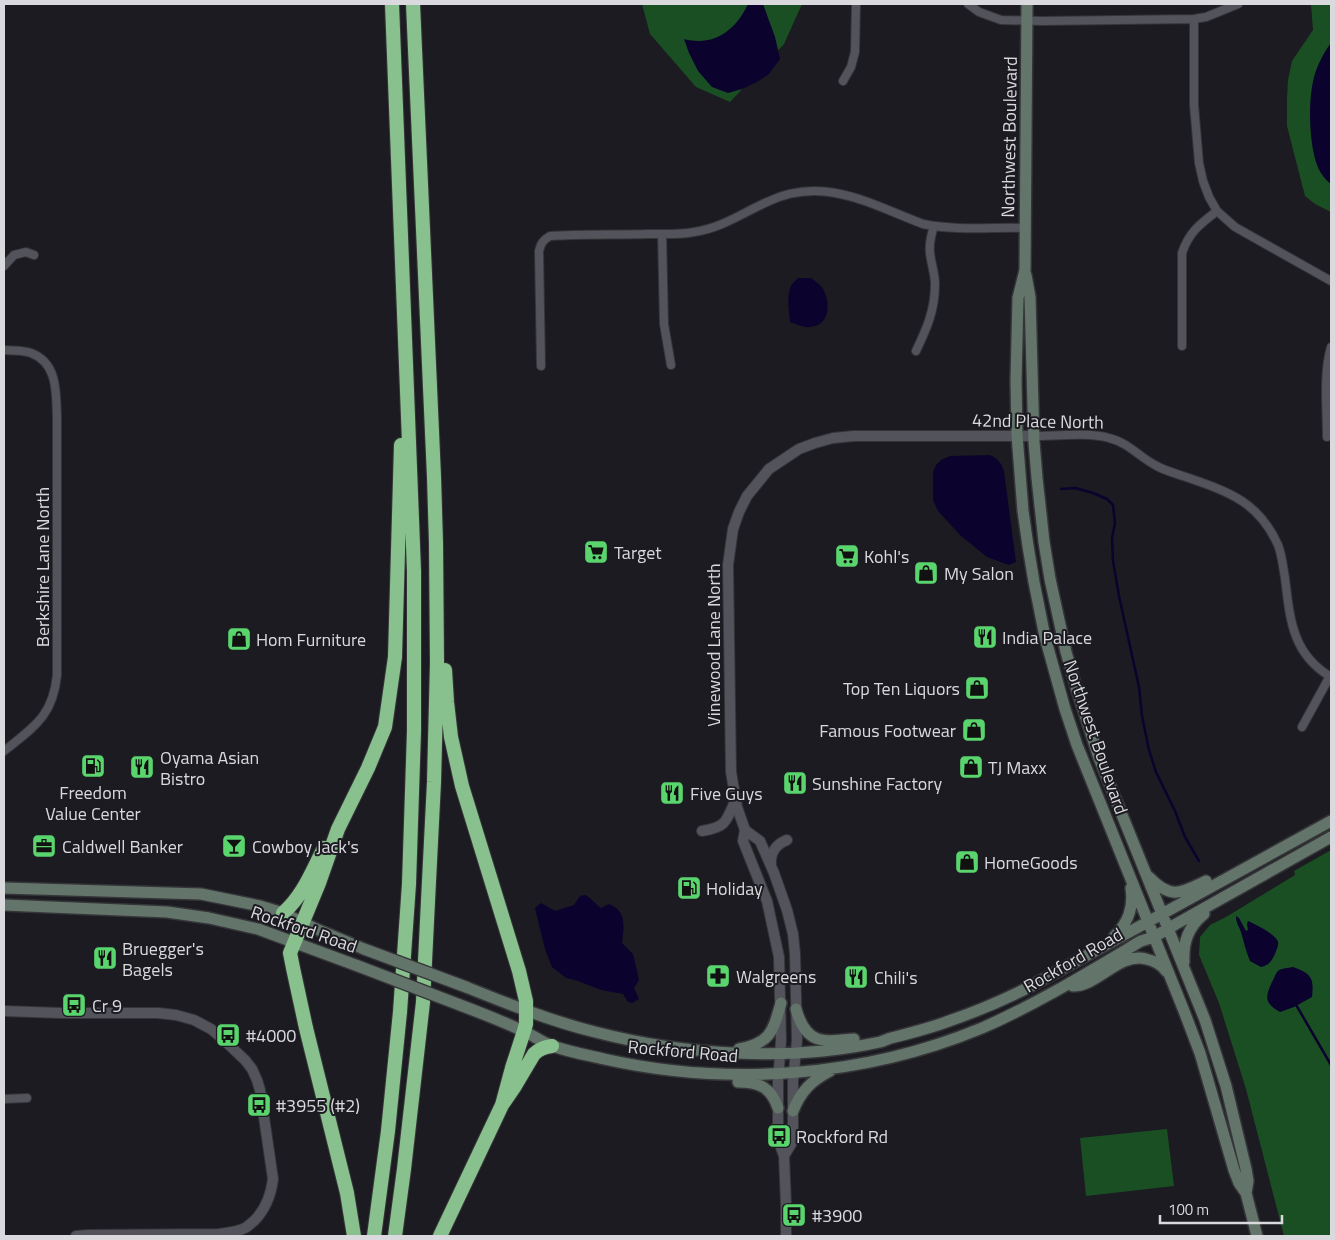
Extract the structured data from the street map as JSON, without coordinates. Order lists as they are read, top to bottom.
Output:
{
  "streets": {
    "main road": ["Northwest Boulevard", "Rockford Road"],
    "street": ["42nd Place North", "Berkshire Lane North", "Vinewood Lane North"]
  },
  "crossings": [
    ["Northwest Boulevard", "42nd Place North"],
    ["Northwest Boulevard", "Rockford Road"],
    ["42nd Place North", "Vinewood Lane North"],
    ["Vinewood Lane North", "Rockford Road"]
  ],
  "places": {
    "supermarket": ["Target", "Kohl's"],
    "shop": [
      "My Salon",
      "Hom Furniture",
      "Top Ten Liquors",
      "Famous Footwear",
      "TJ Maxx",
      "HomeGoods"
    ],
    "restaurant": [
      "India Palace",
      "Oyama Asian Bistro",
      "Sunshine Factory",
      "Five Guys",
      "Bruegger's Bagels",
      "Chili's"
    ],
    "fuel station": ["Freedom Value Center", "Holiday"],
    "office": ["Caldwell Banker"],
    "bar": ["Cowboy Jack's"],
    "pharmacy": ["Walgreens"],
    "bus stop": [
      "Cr 9",
      "#4000",
      "#3955 (#2)",
      "Rockford Rd",
      "#3900"
    ]
  },
  "scale_bar": "100 m"
}
